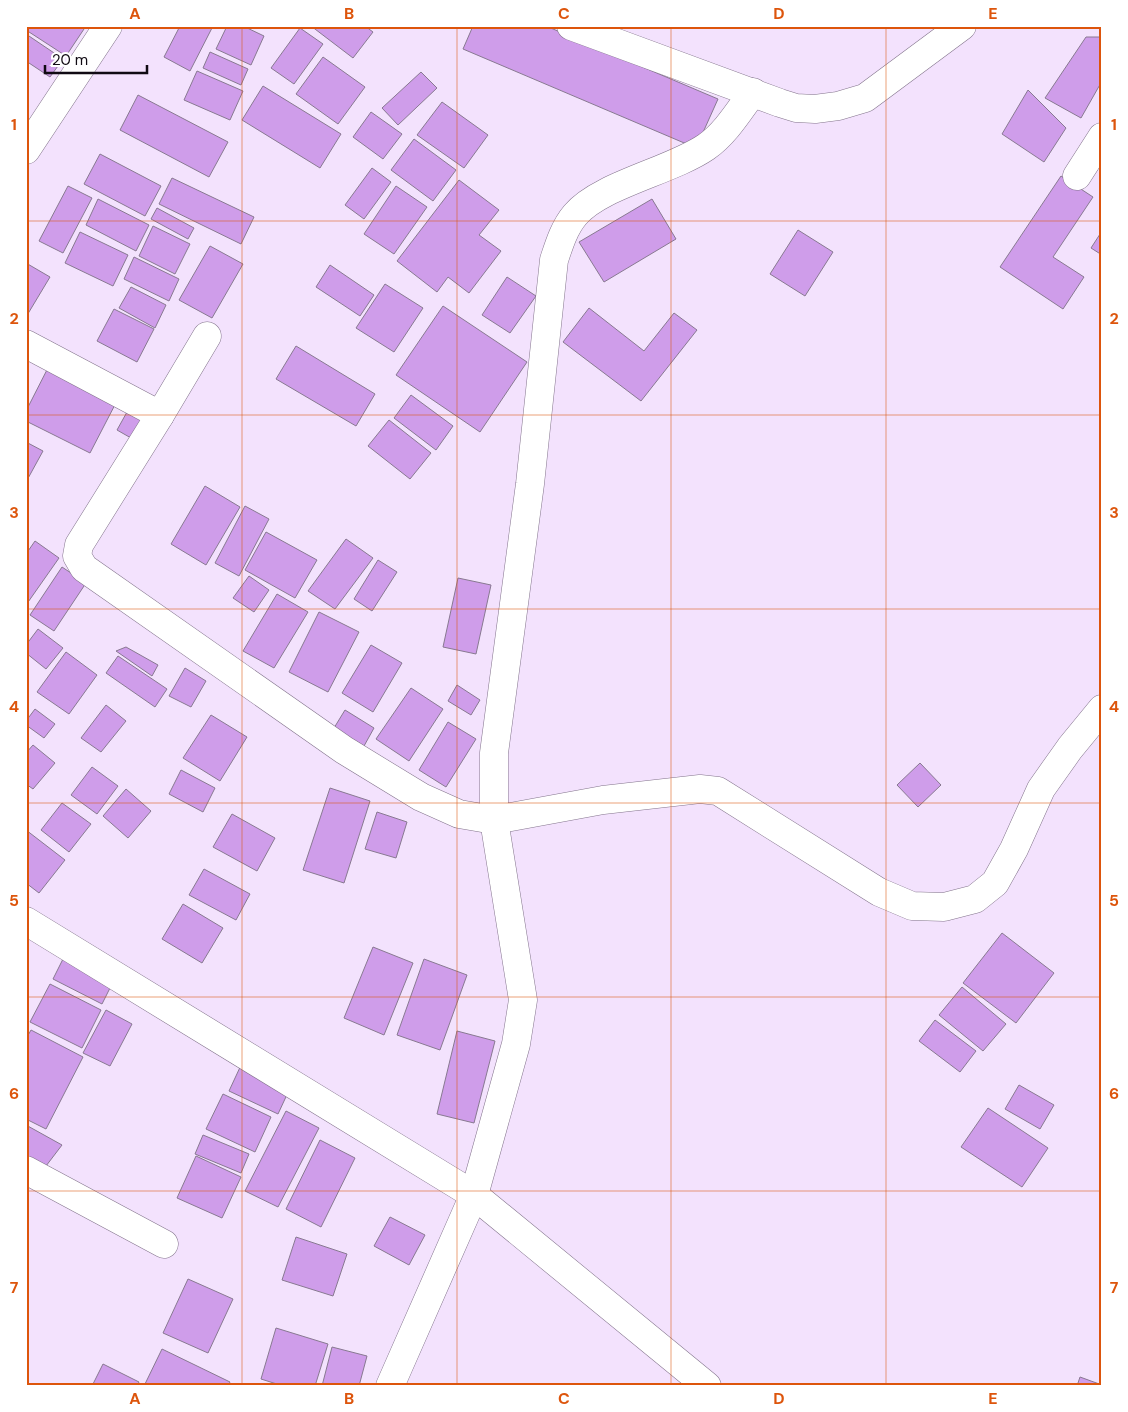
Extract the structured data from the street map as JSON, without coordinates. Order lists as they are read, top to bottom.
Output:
{
  "scale_bar": "20 m",
  "grid": {
    "columns": [
      "A",
      "B",
      "C",
      "D",
      "E"
    ],
    "rows": [
      "1",
      "2",
      "3",
      "4",
      "5",
      "6",
      "7"
    ]
  }
}
